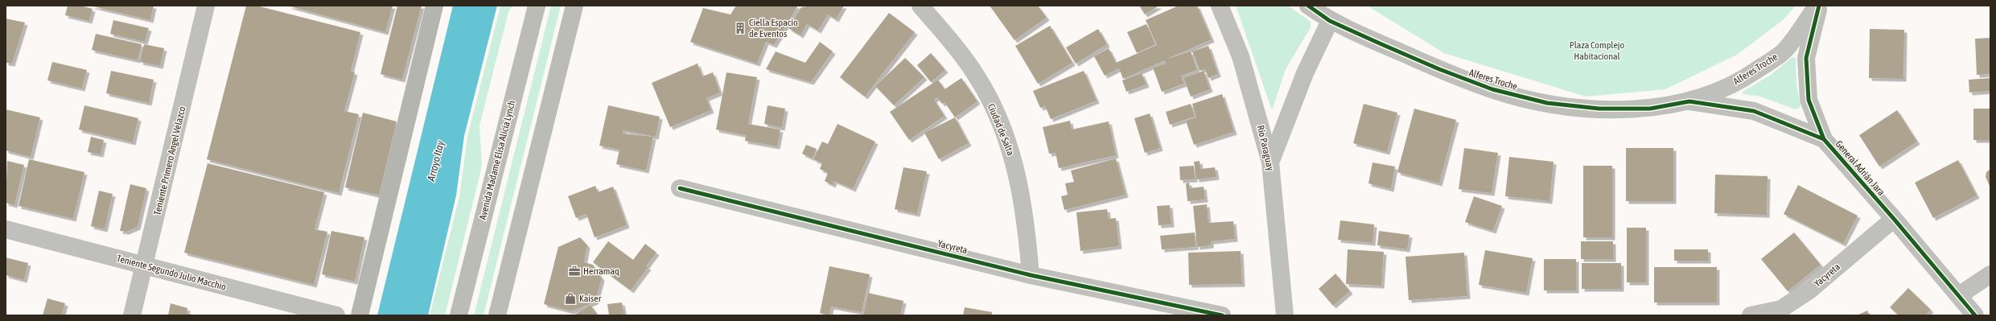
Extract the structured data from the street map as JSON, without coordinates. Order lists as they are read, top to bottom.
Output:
{
  "streets": {
    "highway": ["Avenida Madame Elisa Alicia Lynch"],
    "street": [
      "Alferes Troche",
      "Ciudad de Salta",
      "Río Paraguay",
      "Teniente Primero Angel Velazco",
      "General Adrián Jara",
      "Yacyreta",
      "Teniente Segundo Julio Macchio"
    ]
  },
  "crossings": [
    ["Alferes Troche", "General Adrián Jara"],
    ["Ciudad de Salta", "Yacyreta"],
    ["Teniente Primero Angel Velazco", "Teniente Segundo Julio Macchio"],
    ["General Adrián Jara", "Yacyreta"]
  ],
  "water": ["Arroyo Itay"],
  "parks": ["Plaza Complejo Habitacional"],
  "places": {
    "building": ["Ciella Espacio de Eventos"],
    "office": ["Herramaq"],
    "shop": ["Kaiser"]
  }
}
